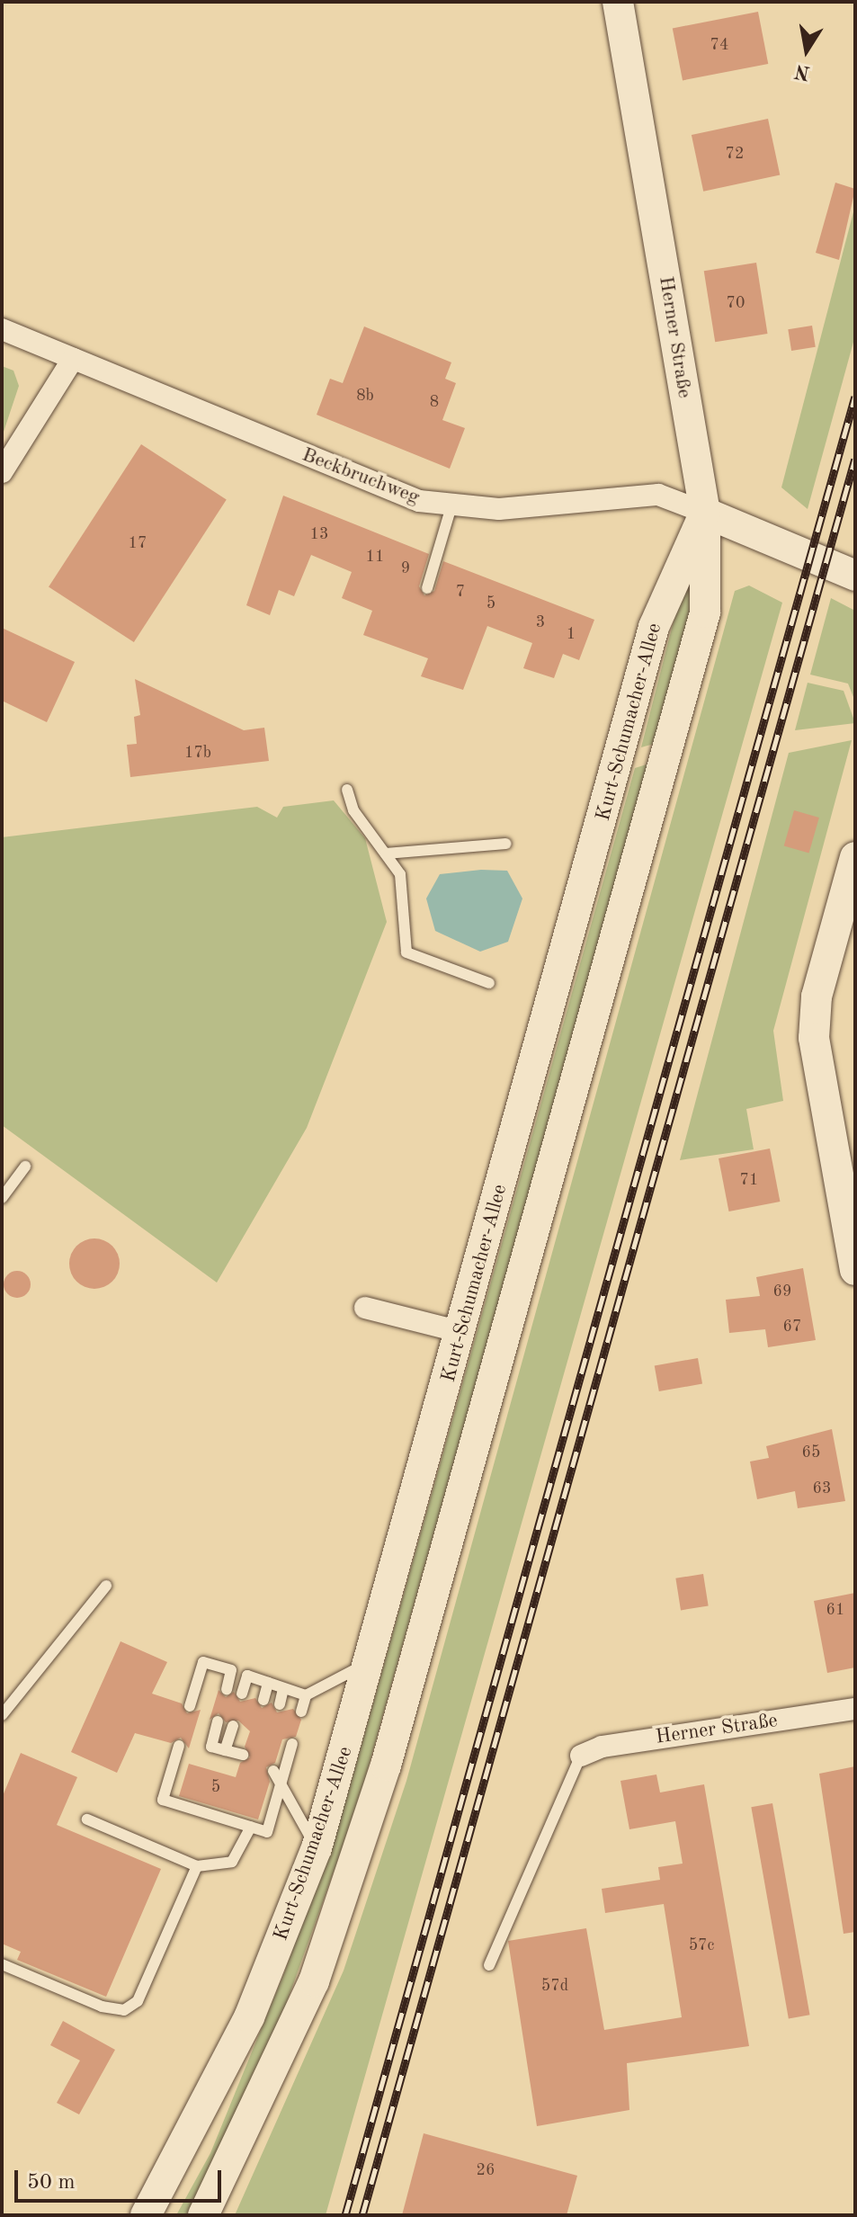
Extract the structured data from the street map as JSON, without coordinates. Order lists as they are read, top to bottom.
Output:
{
  "streets": {
    "main road": ["Herner Straße", "Kurt-Schumacher-Allee"],
    "street": ["Beckbruchweg"]
  },
  "crossings": [
    ["Herner Straße", "Beckbruchweg"],
    ["Herner Straße", "Kurt-Schumacher-Allee"],
    ["Beckbruchweg", "Kurt-Schumacher-Allee"]
  ],
  "house_numbers": [
    "74",
    "72",
    "70",
    "8b",
    "8",
    "13",
    "17",
    "11",
    "9",
    "7",
    "5",
    "3",
    "1",
    "17b",
    "71",
    "69",
    "67",
    "65",
    "63",
    "61",
    "5",
    "57c",
    "57d",
    "26"
  ],
  "scale_bar": "50 m",
  "north": "bottom"
}
